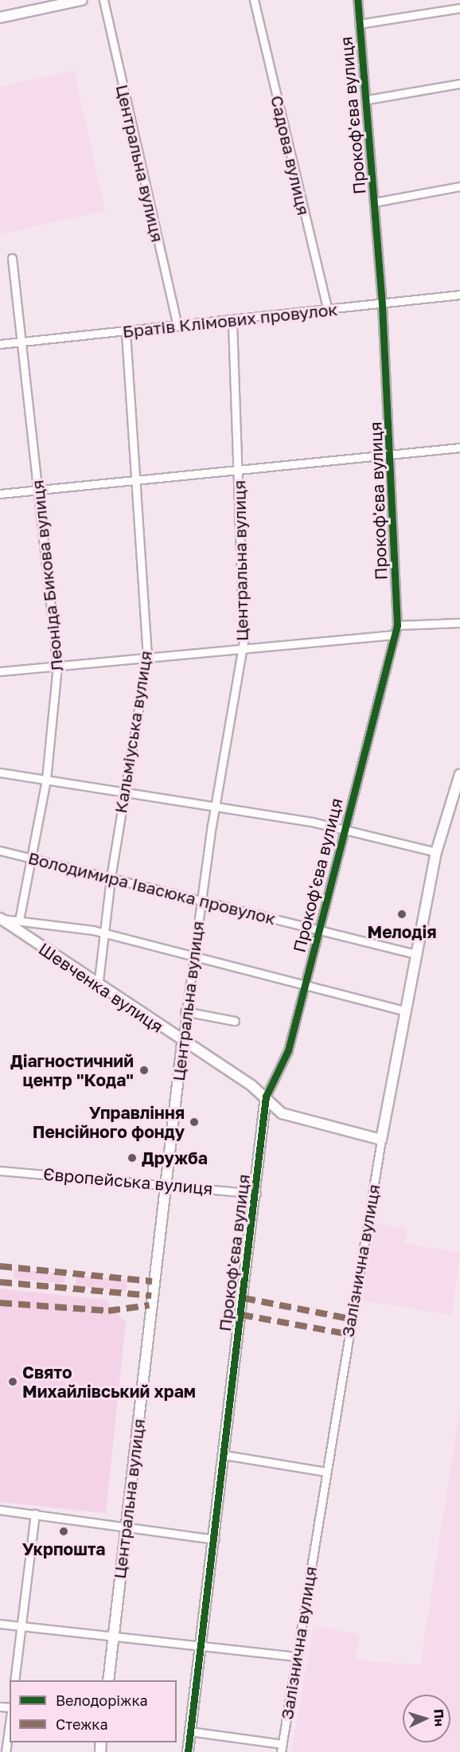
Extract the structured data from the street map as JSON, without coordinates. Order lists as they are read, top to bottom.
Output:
{
  "streets": {
    "street": [
      "Прокоф'єва вулиця",
      "Садова вулиця",
      "Центральна вулиця",
      "Братів Клімових провулок",
      "Леоніда Бикова вулиця",
      "Кальміуська вулиця",
      "Володимира Івасюка провулок",
      "Шевченка вулиця",
      "Європейська вулиця",
      "Залізнична вулиця"
    ]
  },
  "crossings": [
    ["Прокоф'єва вулиця", "Братів Клімових провулок"],
    ["Прокоф'єва вулиця", "Володимира Івасюка провулок"],
    ["Прокоф'єва вулиця", "Шевченка вулиця"],
    ["Прокоф'єва вулиця", "Європейська вулиця"],
    ["Садова вулиця", "Братів Клімових провулок"],
    ["Центральна вулиця", "Братів Клімових провулок"],
    ["Центральна вулиця", "Володимира Івасюка провулок"],
    ["Центральна вулиця", "Шевченка вулиця"],
    ["Центральна вулиця", "Європейська вулиця"],
    ["Братів Клімових провулок", "Леоніда Бикова вулиця"],
    ["Братів Клімових провулок", "Кальміуська вулиця"],
    ["Леоніда Бикова вулиця", "Володимира Івасюка провулок"],
    ["Кальміуська вулиця", "Володимира Івасюка провулок"],
    ["Кальміуська вулиця", "Шевченка вулиця"],
    ["Володимира Івасюка провулок", "Залізнична вулиця"],
    ["Шевченка вулиця", "Залізнична вулиця"]
  ],
  "places": [
    "Мелодія",
    "Діагностичний центр \"Кода\"",
    "Управління Пенсійного фонду",
    "Дружба",
    "Свято Михайлівський храм",
    "Укрпошта"
  ],
  "legend": ["Велодоріжка", "Стежка"],
  "north": "right"
}
